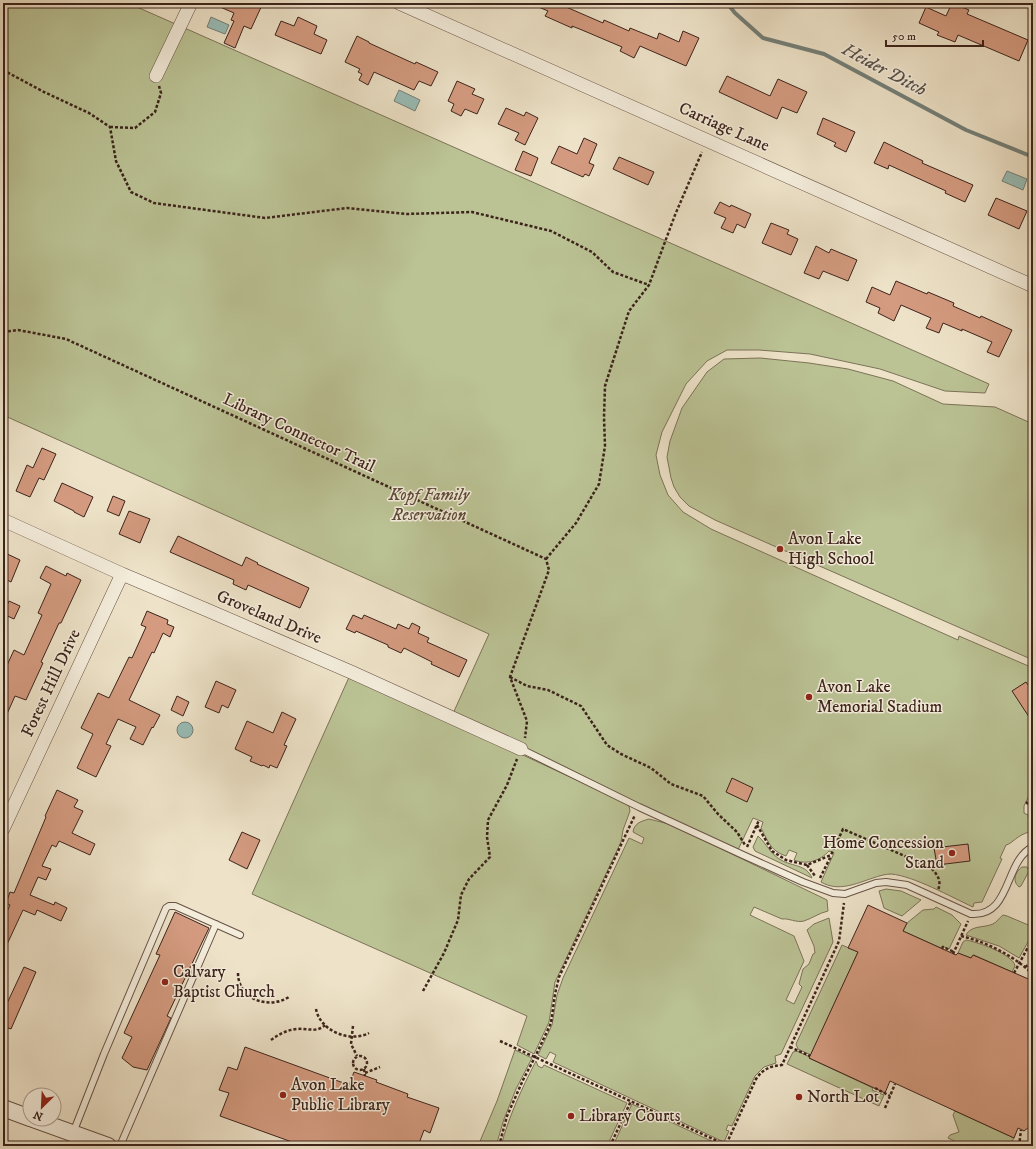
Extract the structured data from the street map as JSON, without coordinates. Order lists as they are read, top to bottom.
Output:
{
  "streets": {
    "street": ["Carriage Lane", "Groveland Drive", "Forest Hill Drive"],
    "path": ["Library Connector Trail"]
  },
  "crossings": [
    ["Groveland Drive", "Forest Hill Drive"]
  ],
  "water": ["Heider Ditch"],
  "parks": ["Kopf Family Reservation"],
  "places": [
    "Avon Lake High School",
    "Avon Lake Memorial Stadium",
    "Home Concession Stand",
    "Calvary Baptist Church",
    "Avon Lake Public Library",
    "North Lot",
    "Library Courts"
  ],
  "scale_bar": "50 m",
  "north": "bottom left"
}
